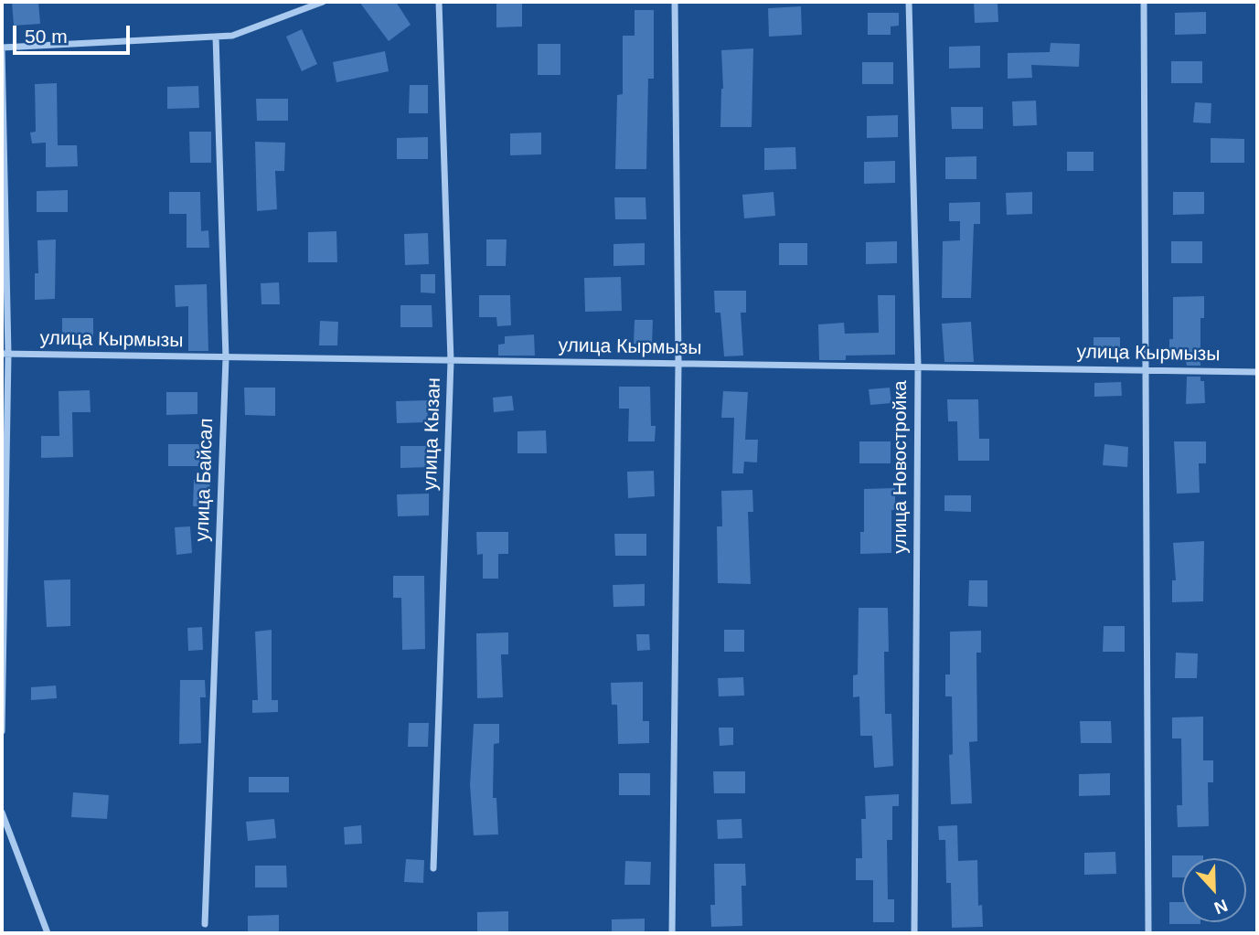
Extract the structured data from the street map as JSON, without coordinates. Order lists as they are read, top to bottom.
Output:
{
  "streets": {
    "street": [
      "улица Кырмызы",
      "улица Кызан",
      "улица Новостройка",
      "улица Байсал"
    ]
  },
  "crossings": [
    ["улица Кырмызы", "улица Кызан"],
    ["улица Кырмызы", "улица Новостройка"],
    ["улица Кырмызы", "улица Байсал"]
  ],
  "scale_bar": "50 m",
  "north": "bottom"
}
